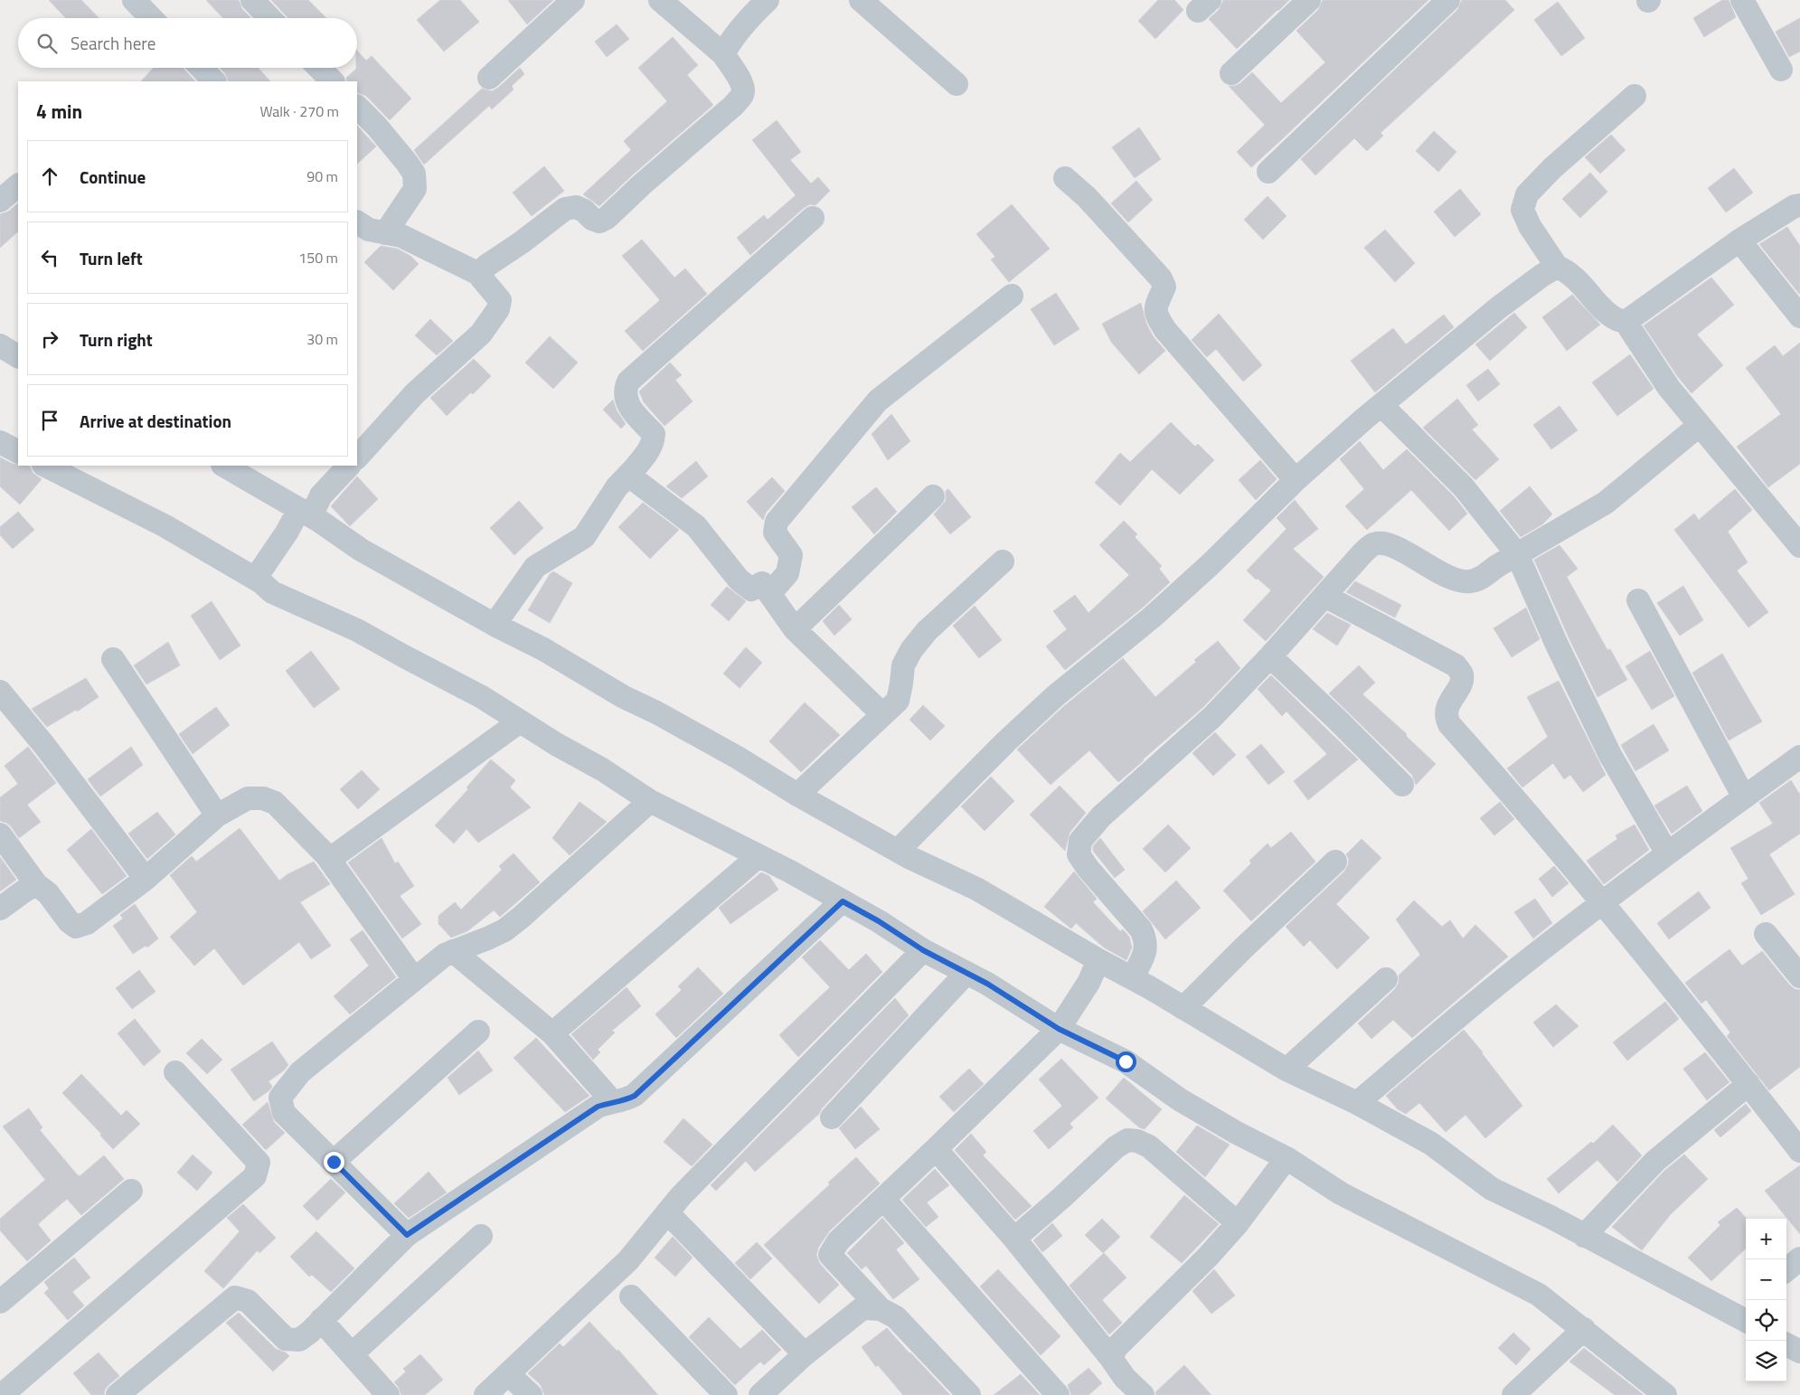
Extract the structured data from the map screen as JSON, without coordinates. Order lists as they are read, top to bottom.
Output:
{
  "page": {
    "search": "Search here",
    "heading": ["4 min", "Walk · 270 m"],
    "list": [
      ["Continue", "90 m"],
      ["Turn left", "150 m"],
      ["Turn right", "30 m"],
      "Arrive at destination"
    ],
    "map_buttons": ["+", "−"]
  }
}
